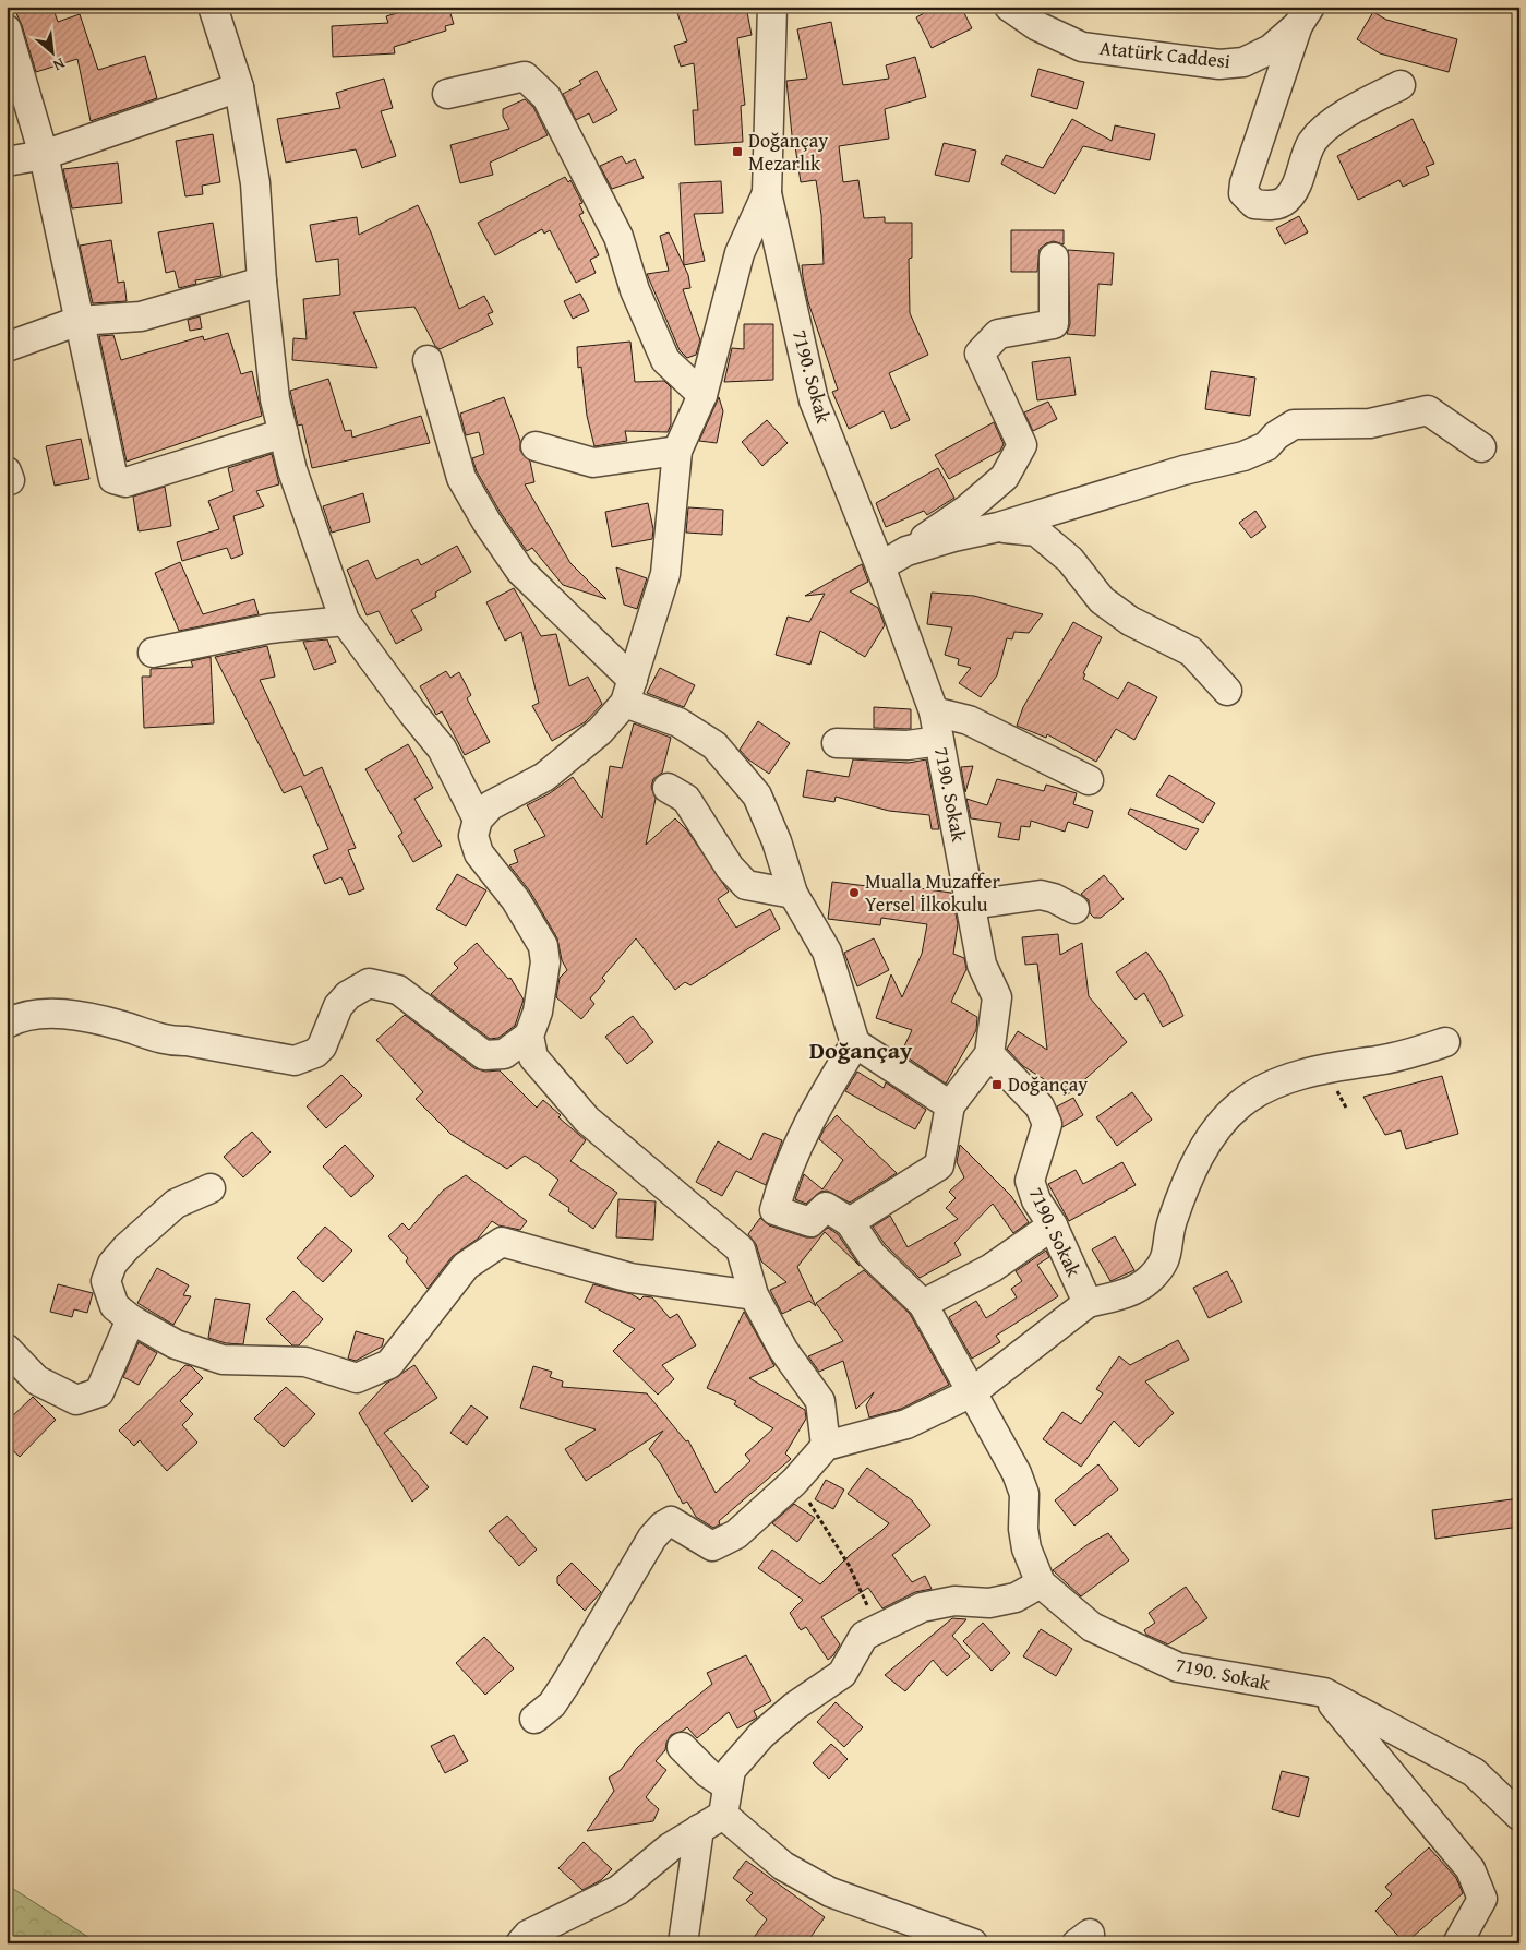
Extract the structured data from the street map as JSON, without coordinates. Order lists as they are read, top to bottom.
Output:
{
  "streets": {
    "street": ["Atatürk Caddesi", "7190. Sokak"]
  },
  "districts": ["Doğançay"],
  "places": {
    "transit": ["Doğançay Mezarlık", "Doğançay"],
    "other": ["Mualla Muzaffer Yersel İlkokulu"]
  },
  "north": "bottom right"
}
